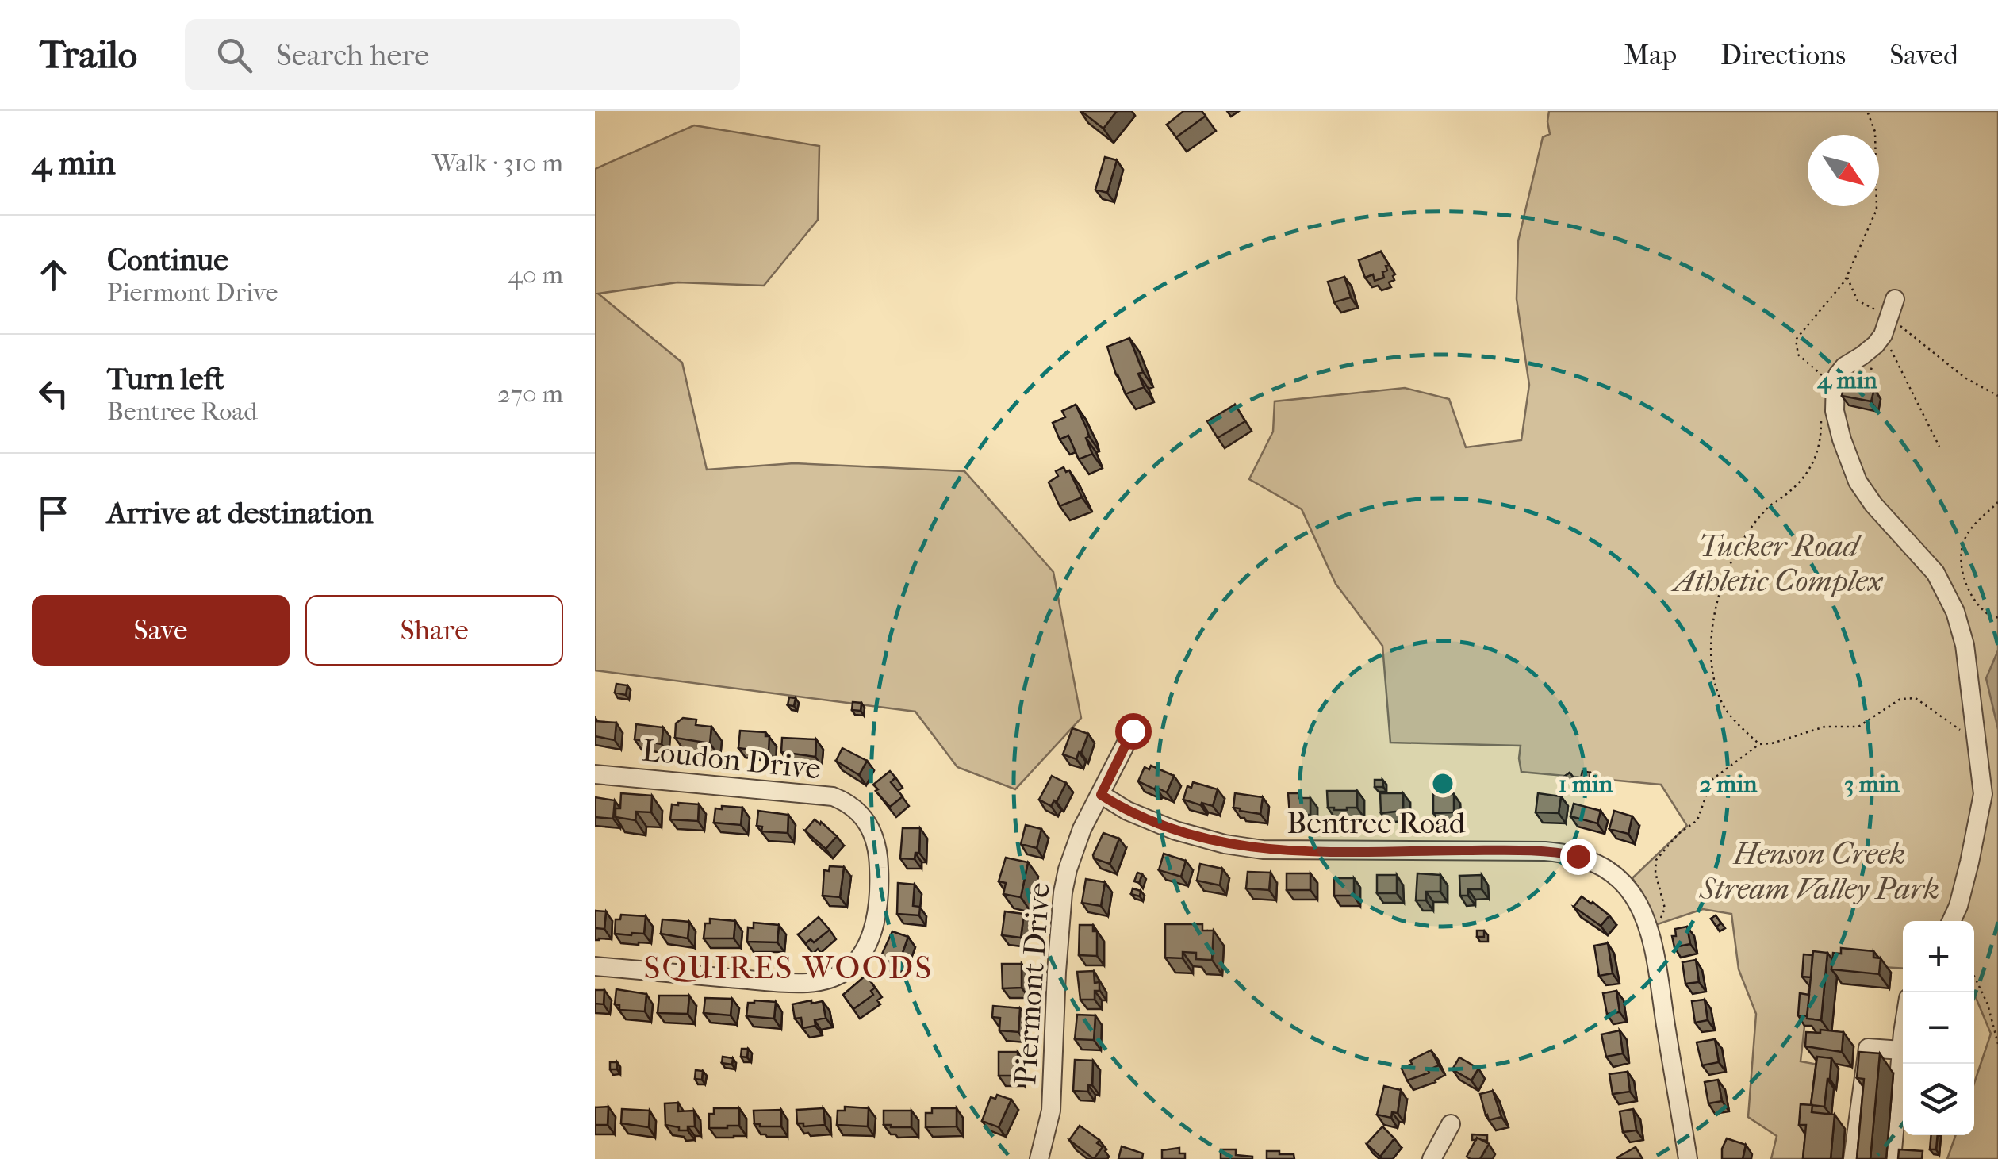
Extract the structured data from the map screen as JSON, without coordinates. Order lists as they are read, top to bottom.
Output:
{
  "streets": {
    "street": ["Loudon Drive", "Bentree Road", "Piermont Drive"]
  },
  "crossings": [
    ["Bentree Road", "Piermont Drive"]
  ],
  "districts": ["SQUIRES WOODS"],
  "parks": ["Tucker Road Athletic Complex", "Henson Creek Stream Valley Park"],
  "north": "bottom right",
  "page": {
    "header": "Trailo",
    "search": "Search here",
    "nav": ["Map", "Directions", "Saved"],
    "heading": ["4 min", "Walk · 310 m"],
    "list": [
      ["Continue", "Piermont Drive", "40 m"],
      ["Turn left", "Bentree Road", "270 m"],
      "Arrive at destination"
    ],
    "buttons": ["Save", "Share"],
    "map_buttons": ["+", "−"]
  },
  "rings": [
    "4 min",
    "1 min",
    "2 min",
    "3 min"
  ]
}
